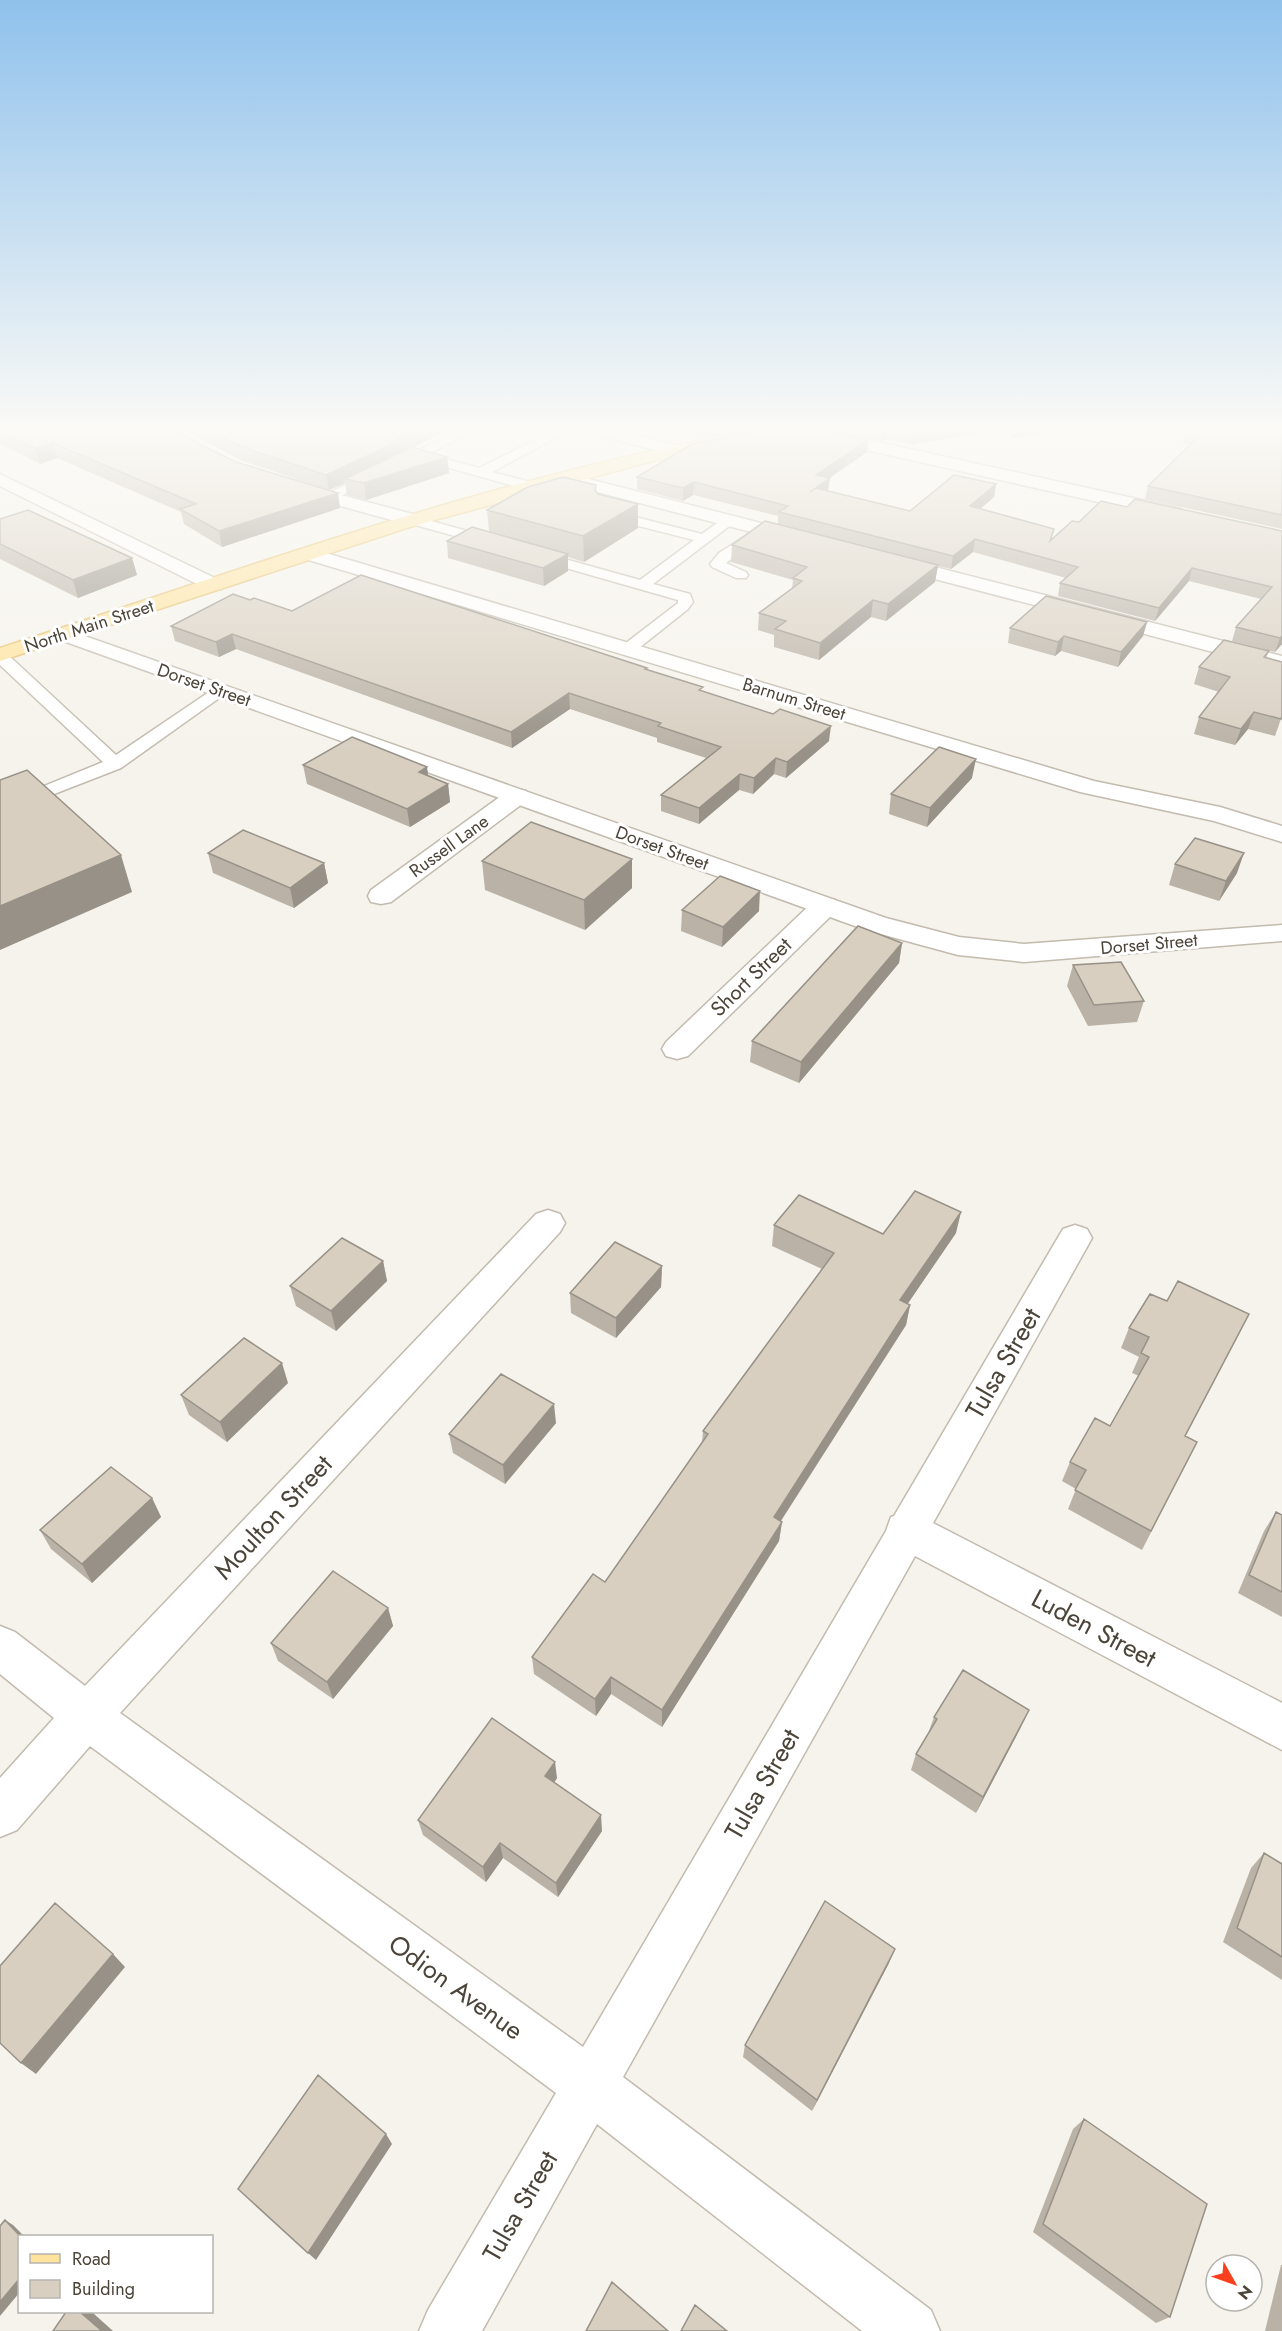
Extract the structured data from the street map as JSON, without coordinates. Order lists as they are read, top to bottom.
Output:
{
  "streets": {
    "main road": ["North Main Street"],
    "street": [
      "Dorset Street",
      "Barnum Street",
      "Russell Lane",
      "Short Street",
      "Tulsa Street",
      "Moulton Street",
      "Luden Street",
      "Odion Avenue"
    ]
  },
  "crossings": [
    ["North Main Street", "Dorset Street"],
    ["North Main Street", "Barnum Street"],
    ["Dorset Street", "Russell Lane"],
    ["Dorset Street", "Short Street"],
    ["Tulsa Street", "Luden Street"],
    ["Tulsa Street", "Odion Avenue"],
    ["Moulton Street", "Odion Avenue"]
  ],
  "legend": ["Road", "Building"],
  "north": "bottom right"
}
